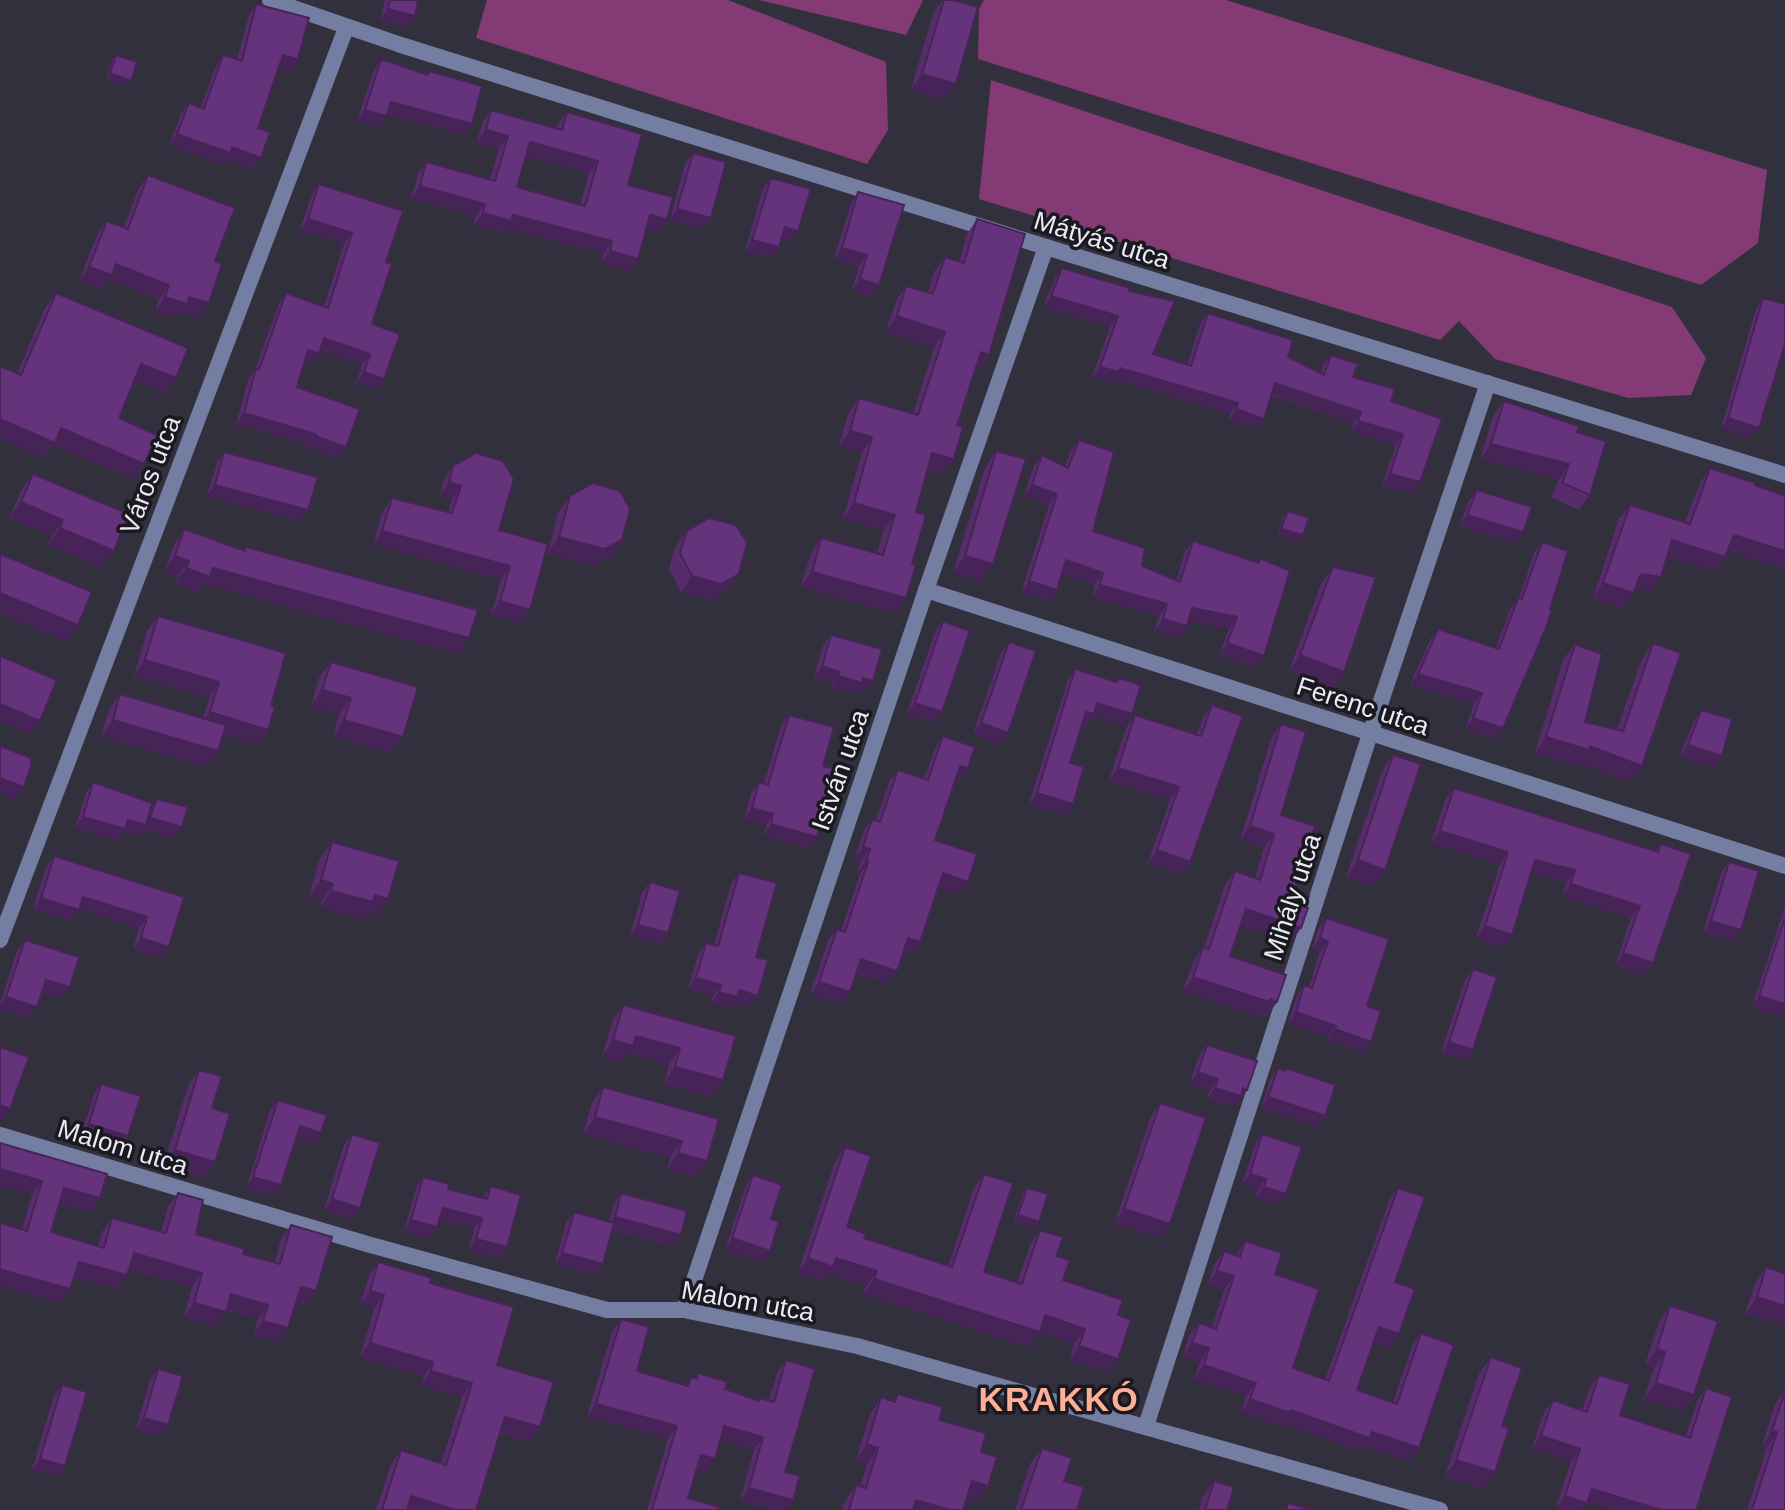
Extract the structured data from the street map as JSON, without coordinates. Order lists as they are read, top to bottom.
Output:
{
  "streets": {
    "street": [
      "Mátyás utca",
      "Város utca",
      "Ferenc utca",
      "István utca",
      "Mihály utca",
      "Malom utca"
    ]
  },
  "crossings": [
    ["Mátyás utca", "Város utca"],
    ["Mátyás utca", "István utca"],
    ["Mátyás utca", "Mihály utca"],
    ["Ferenc utca", "István utca"],
    ["Ferenc utca", "Mihály utca"],
    ["István utca", "Malom utca"],
    ["Mihály utca", "Malom utca"]
  ],
  "districts": ["KRAKKÓ"]
}
